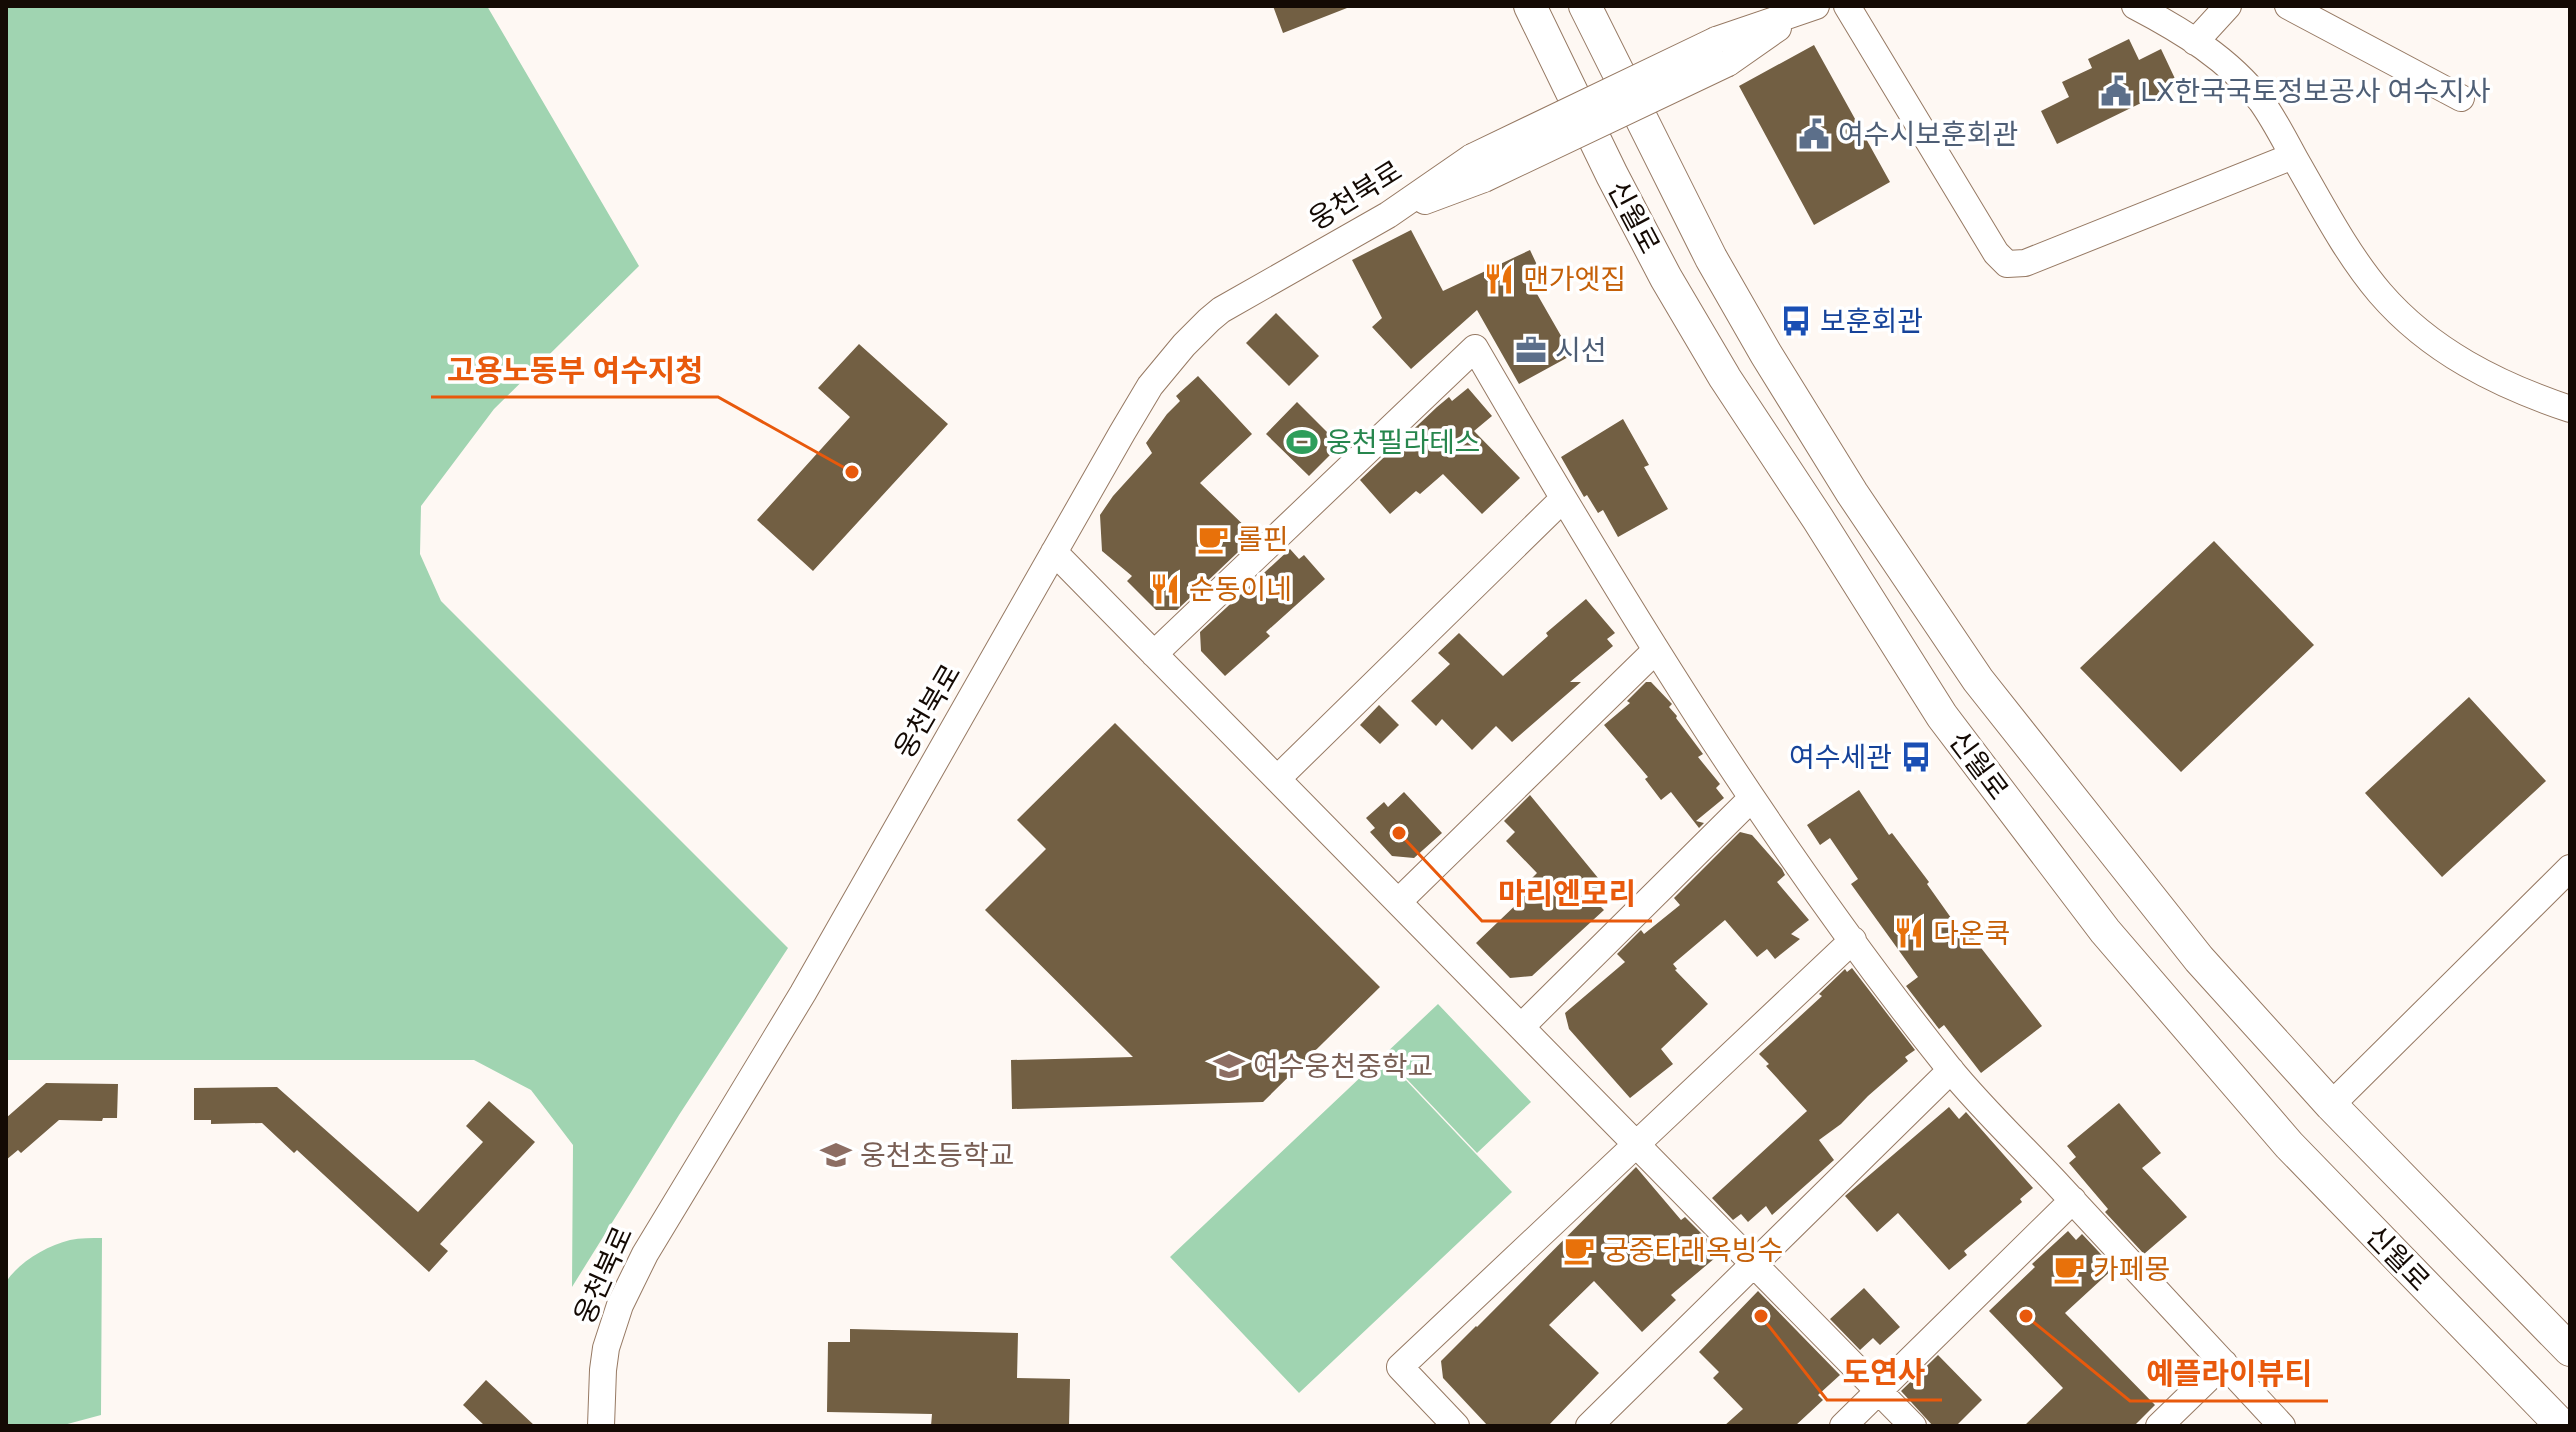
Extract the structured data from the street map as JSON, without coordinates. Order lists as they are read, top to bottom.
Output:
{
  "streets": {
    "street": ["웅천북로", "신월로"]
  },
  "places": {
    "public building": ["LX한국국토정보공사 여수지사", "여수시보훈회관"],
    "restaurant": ["맨가엣집", "순동이네", "다온쿡"],
    "bus stop": ["보훈회관", "여수세관"],
    "office": ["시선"],
    "sports": ["웅천필라테스"],
    "other": [
      "고용노동부 여수지청",
      "마리엔모리",
      "도연사",
      "예플라이뷰티"
    ],
    "cafe": ["롤핀", "궁중타래옥빙수", "카페몽"],
    "school or university": ["여수웅천중학교", "웅천초등학교"]
  }
}
